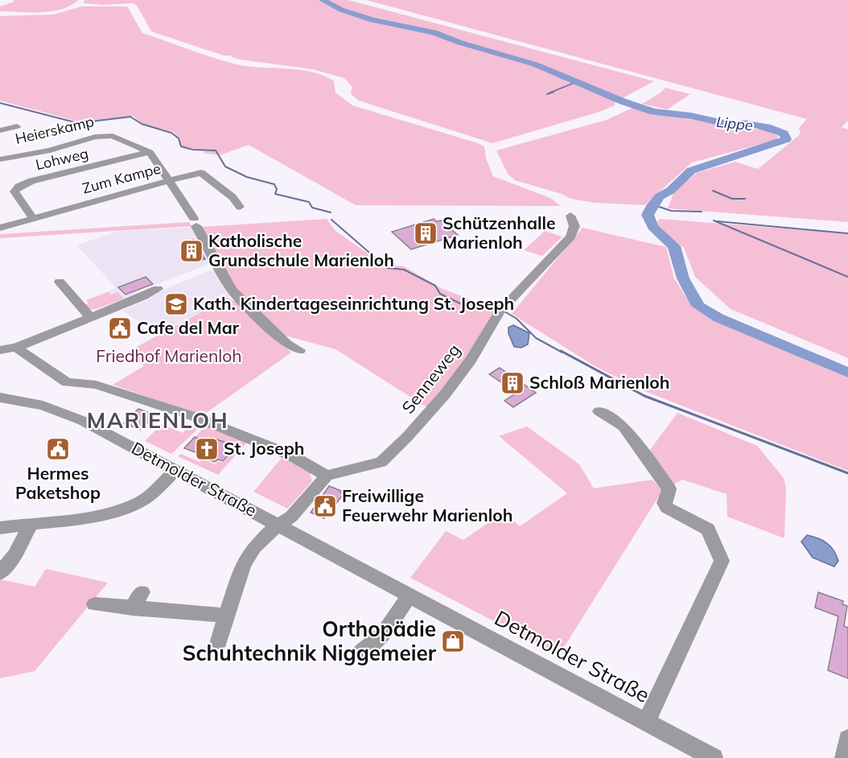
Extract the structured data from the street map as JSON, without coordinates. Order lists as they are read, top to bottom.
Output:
{
  "streets": {
    "street": [
      "Heierskamp",
      "Lohweg",
      "Zum Kampe",
      "Senneweg",
      "Detmolder Straße"
    ]
  },
  "crossings": [
    ["Heierskamp", "Lohweg"],
    ["Lohweg", "Zum Kampe"]
  ],
  "districts": ["MARIENLOH"],
  "water": ["Lippe"],
  "parks": ["Friedhof Marienloh"],
  "places": {
    "building": ["Schützenhalle Marienloh", "Katholische Grundschule Marienloh", "Schloß Marienloh"],
    "school or university": ["Kath. Kindertageseinrichtung St. Joseph"],
    "public building": ["Cafe del Mar", "Hermes Paketshop", "Freiwillige Feuerwehr Marienloh"],
    "church": ["St. Joseph"],
    "shop": ["Orthopädie Schuhtechnik Niggemeier"]
  }
}
